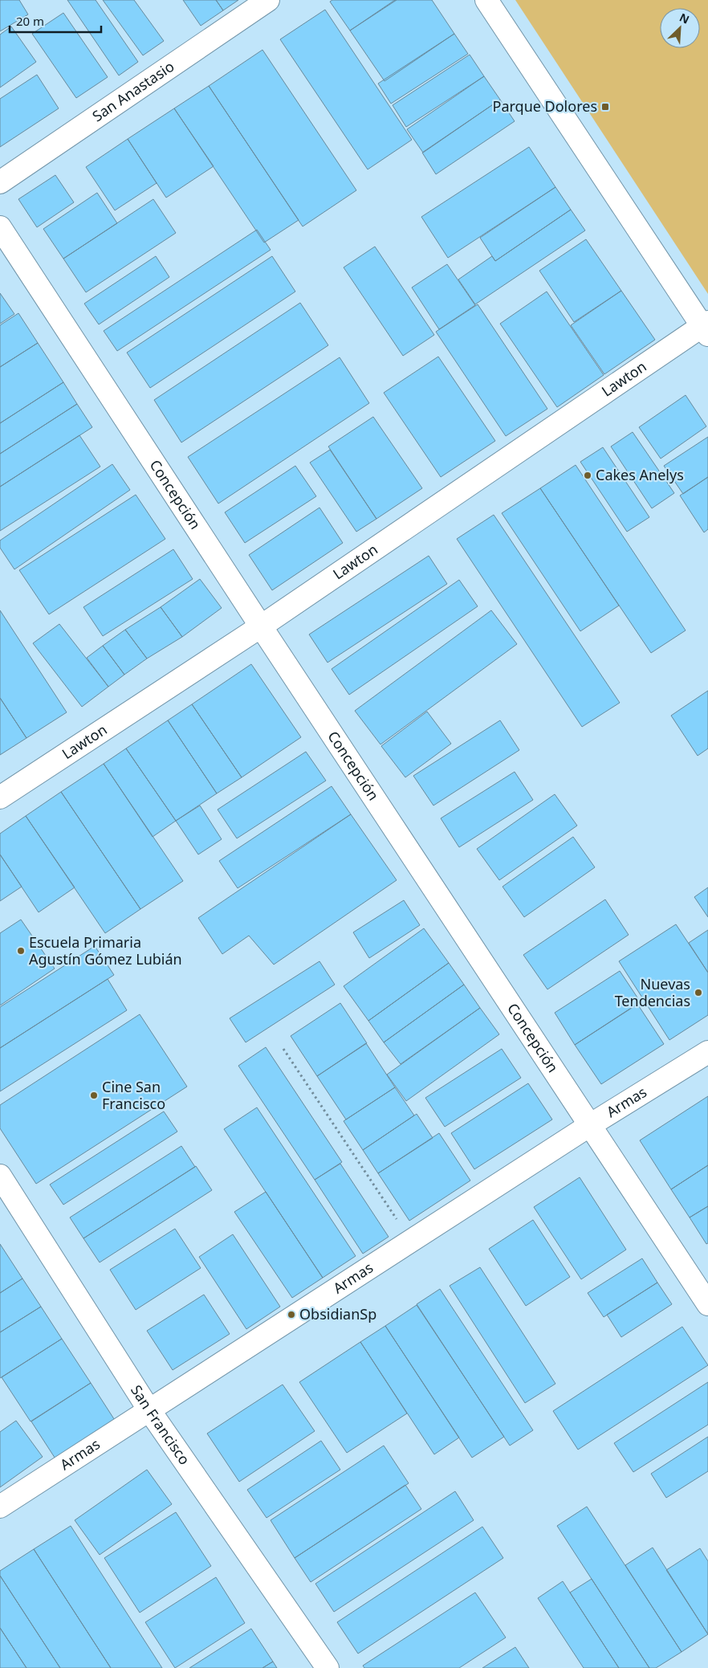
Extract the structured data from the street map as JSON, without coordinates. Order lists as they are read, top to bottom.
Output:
{
  "streets": {
    "street": [
      "San Anastasio",
      "Lawton",
      "Concepción",
      "Armas",
      "San Francisco"
    ]
  },
  "crossings": [
    ["Lawton", "Concepción"],
    ["Concepción", "Armas"],
    ["Armas", "San Francisco"]
  ],
  "places": {
    "transit": ["Parque Dolores"],
    "other": [
      "Cakes Anelys",
      "Escuela Primaria Agustín Gómez Lubián",
      "Nuevas Tendencias",
      "Cine San Francisco",
      "ObsidianSp"
    ]
  },
  "scale_bar": "20 m",
  "north": "top right"
}
